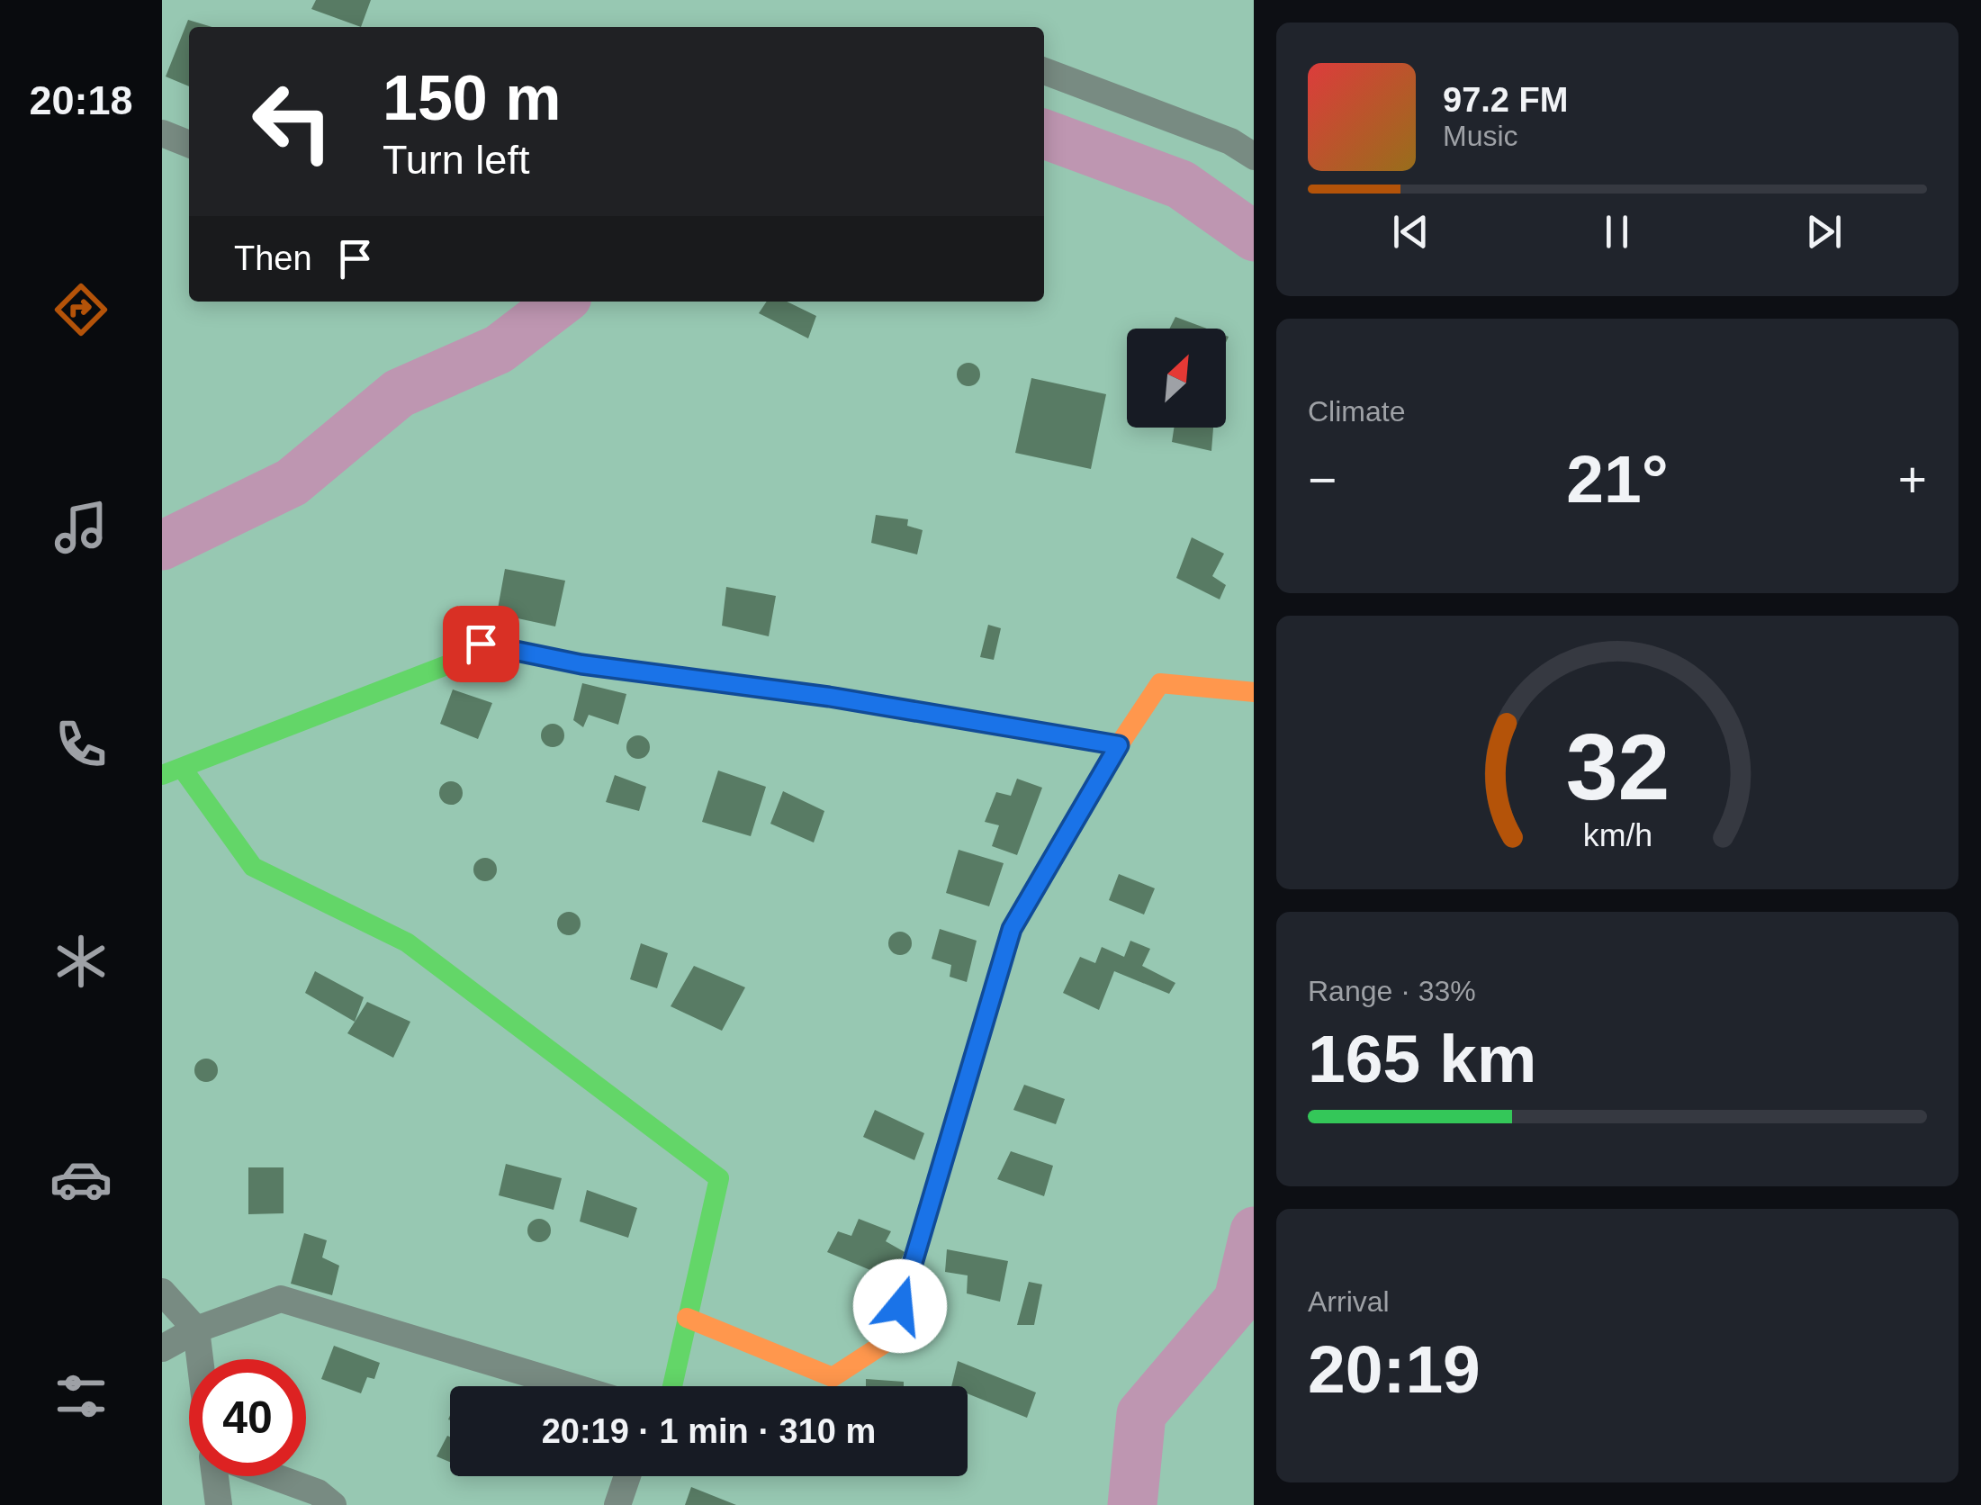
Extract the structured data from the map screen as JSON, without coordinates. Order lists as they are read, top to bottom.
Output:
{
  "north": "top right",
  "page": {
    "tabs": "20:18",
    "turn": ["150 m", "Turn left"],
    "song": ["97.2 FM", "Music"],
    "then": "Then",
    "tile": [
      "Climate",
      ["Range · 33%", "165 km"],
      ["Arrival", "20:19"]
    ],
    "heat": ["−", "21°", "+"],
    "limit": "40",
    "trip": "20:19 · 1 min · 310 m",
    "gauge": ["32", "km/h"]
  }
}
